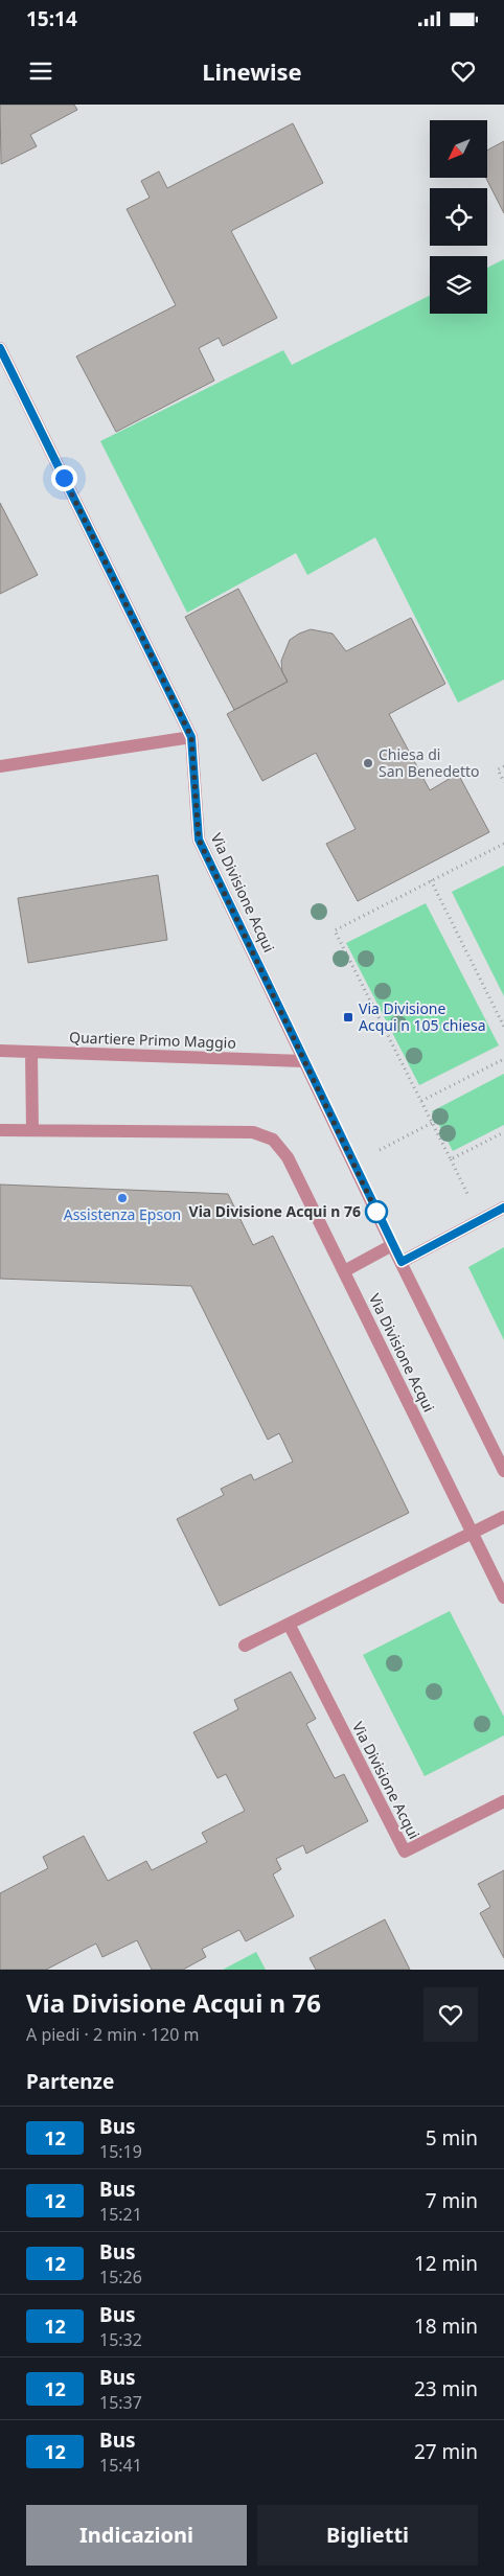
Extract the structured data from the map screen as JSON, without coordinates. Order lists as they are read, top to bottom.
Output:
{
  "streets": {
    "street": ["Via Divisione Acqui", "Quartiere Primo Maggio"]
  },
  "crossings": [
    ["Via Divisione Acqui", "Quartiere Primo Maggio"]
  ],
  "places": {
    "other": ["Chiesa di San Benedetto", "Assistenza Epson", "Via Divisione Acqui n 76"],
    "transit": ["Via Divisione Acqui n 105 chiesa"]
  },
  "lines": ["bus line 12"],
  "north": "bottom left",
  "page": {
    "status": "15:14",
    "header": "Linewise",
    "heading": [
      ["Via Divisione Acqui n 76", "A piedi · 2 min · 120 m"],
      "Partenze"
    ],
    "list": [
      {
        "mark": "12",
        "name": "Bus",
        "note": "15:19",
        "value": "5 min"
      },
      {
        "mark": "12",
        "name": "Bus",
        "note": "15:21",
        "value": "7 min"
      },
      {
        "mark": "12",
        "name": "Bus",
        "note": "15:26",
        "value": "12 min"
      },
      {
        "mark": "12",
        "name": "Bus",
        "note": "15:32",
        "value": "18 min"
      },
      {
        "mark": "12",
        "name": "Bus",
        "note": "15:37",
        "value": "23 min"
      },
      {
        "mark": "12",
        "name": "Bus",
        "note": "15:41",
        "value": "27 min"
      }
    ],
    "buttons": ["Indicazioni", "Biglietti"]
  }
}
